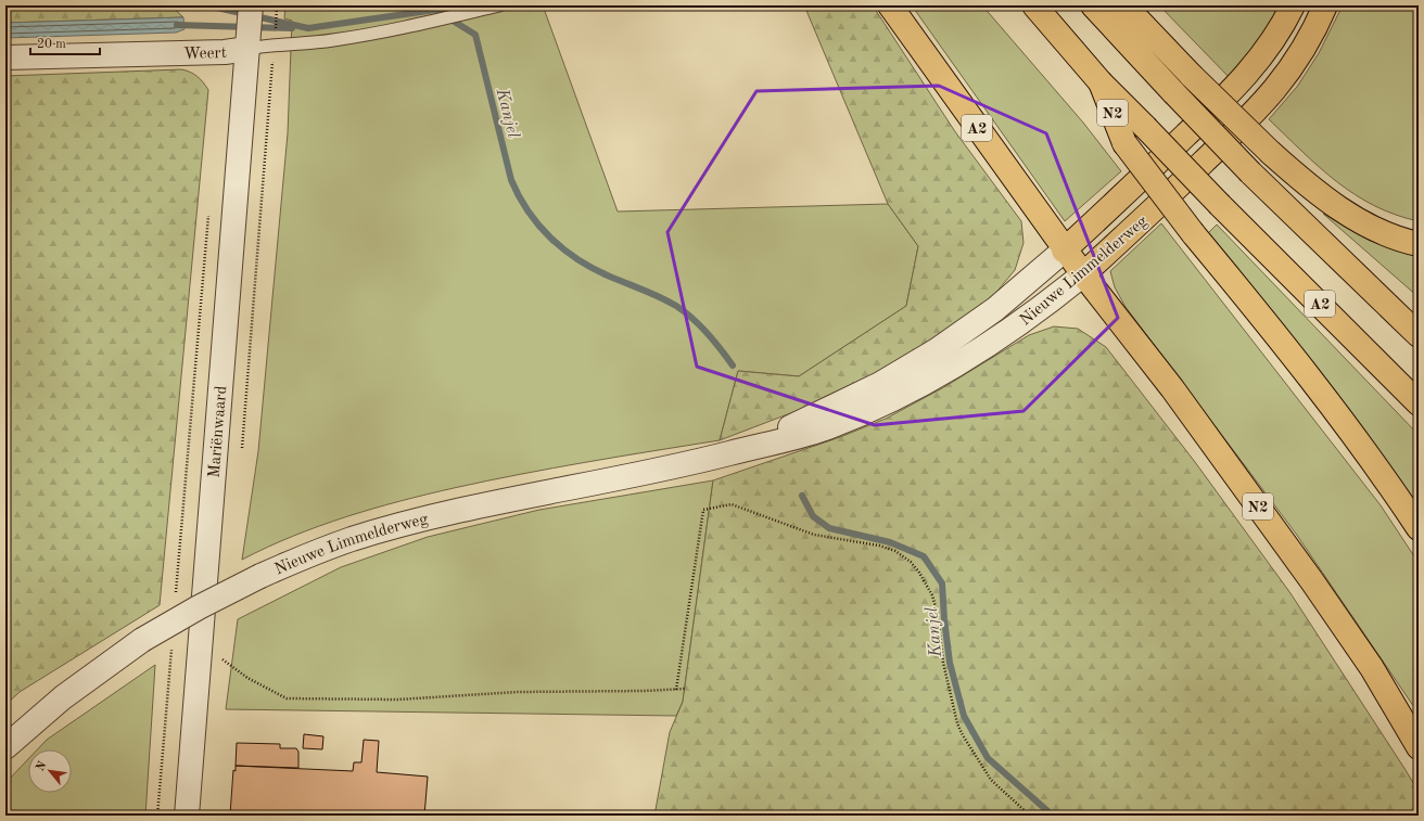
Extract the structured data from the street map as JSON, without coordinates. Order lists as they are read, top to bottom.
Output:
{
  "streets": {
    "main road": ["N2", "A2", "Nieuwe Limmelderweg"],
    "street": ["Weert", "Mariënwaard"]
  },
  "crossings": [
    ["Weert", "Mariënwaard"],
    ["N2", "A2"],
    ["N2", "Nieuwe Limmelderweg"],
    ["A2", "Nieuwe Limmelderweg"]
  ],
  "water": ["Kanjel"],
  "scale_bar": "20 m",
  "north": "top left"
}
